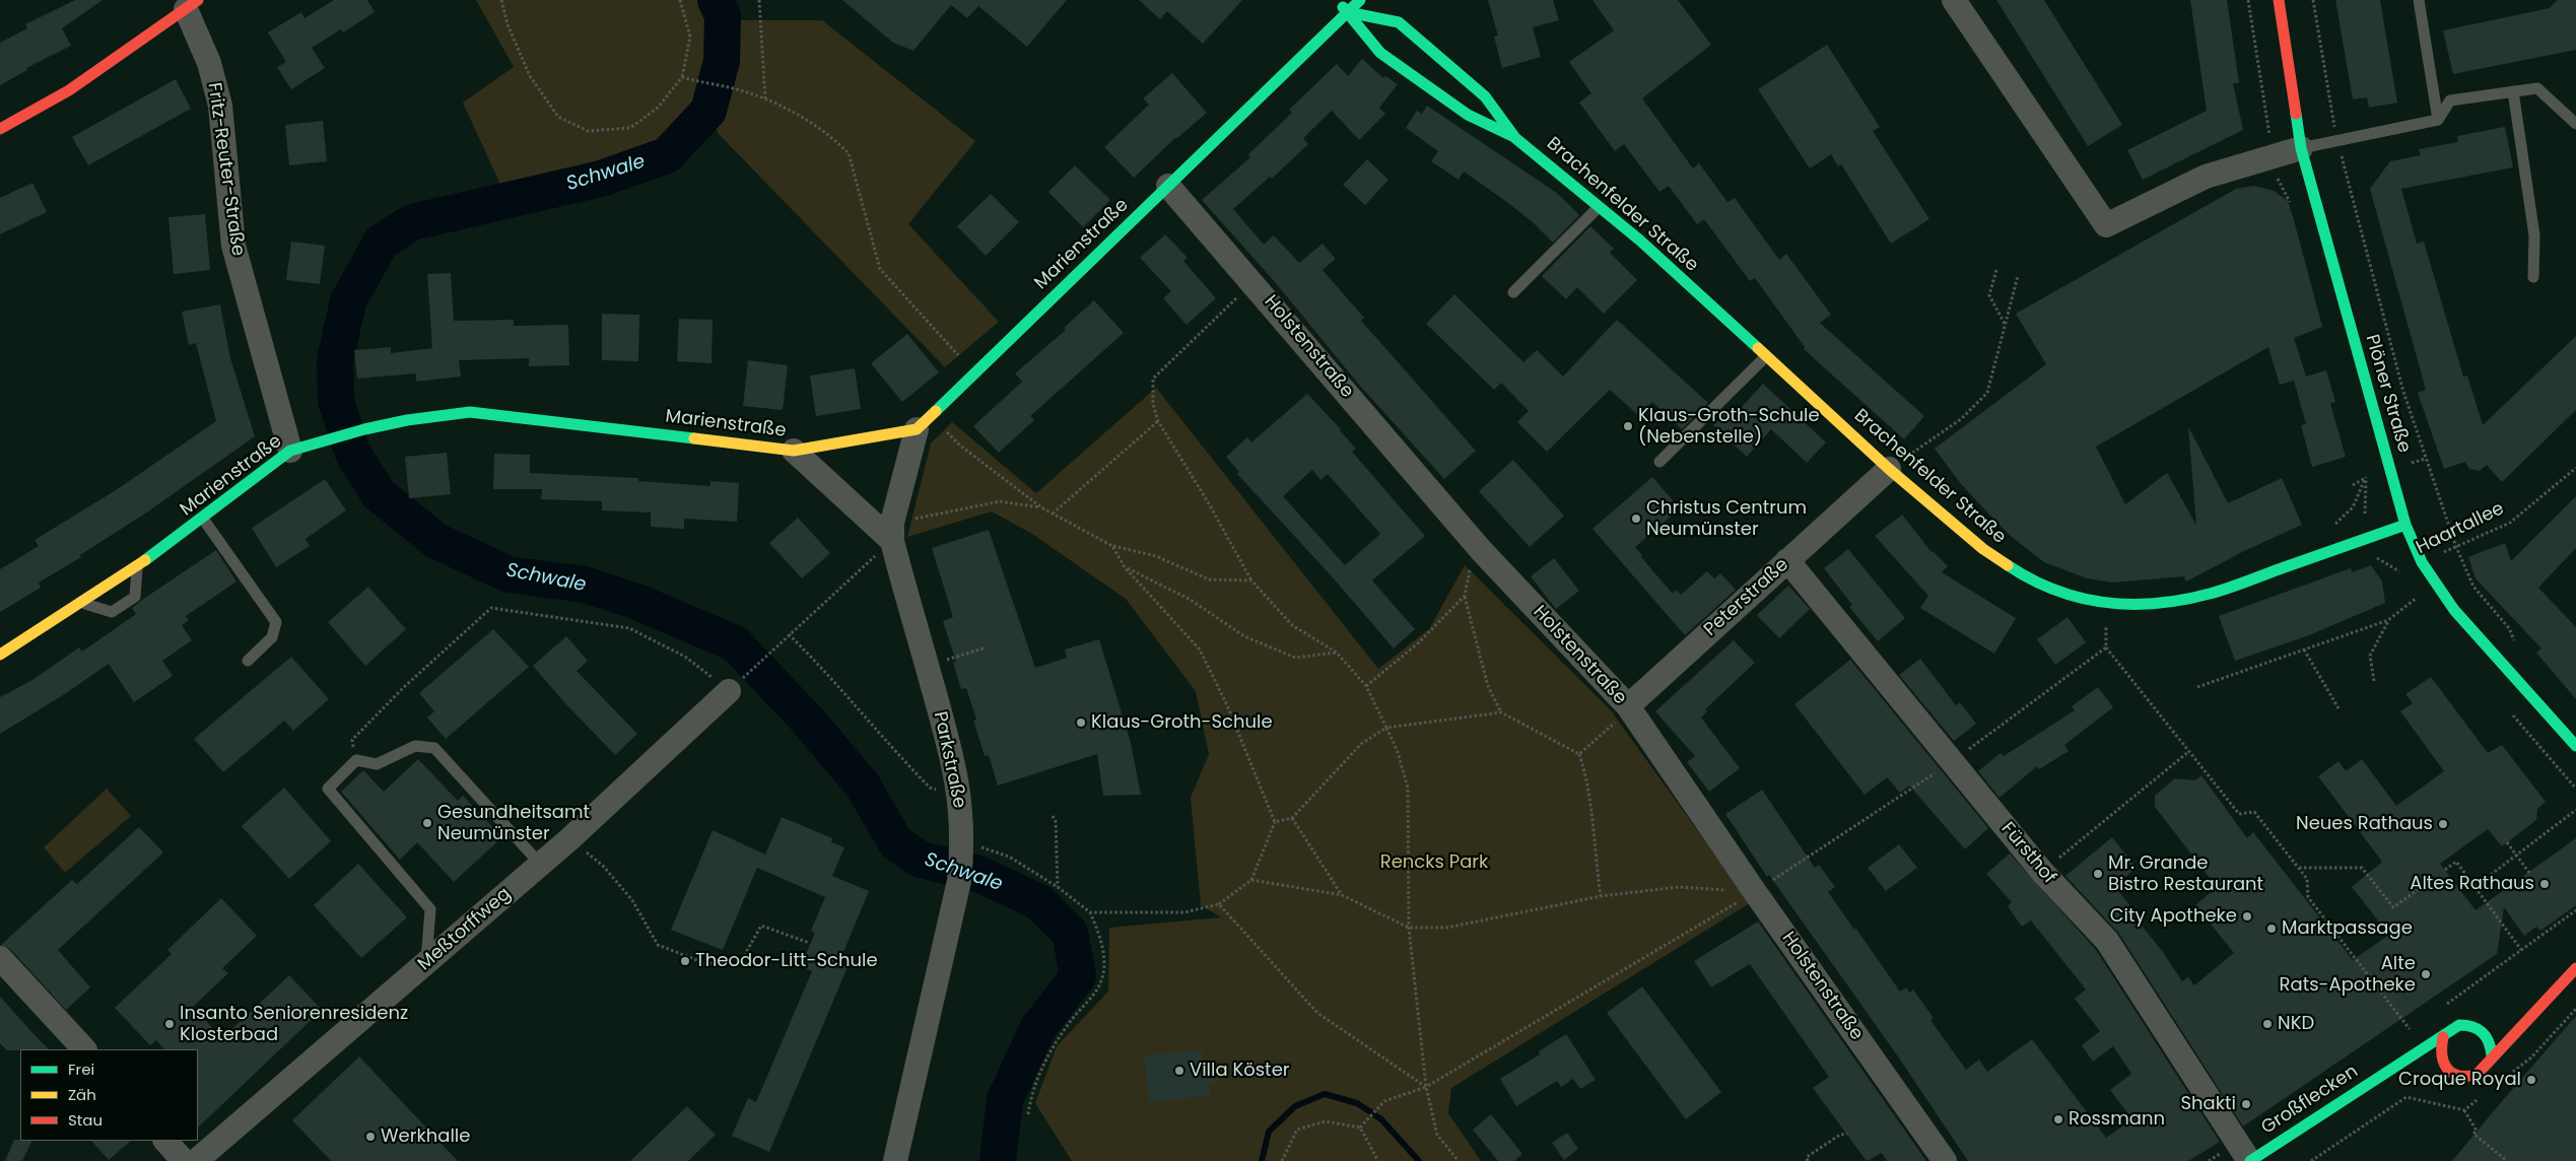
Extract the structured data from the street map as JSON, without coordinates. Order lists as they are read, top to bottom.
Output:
{
  "streets": {
    "street": [
      "Fritz-Reuter-Straße",
      "Brachenfelder Straße",
      "Marienstraße",
      "Holstenstraße",
      "Plöner Straße",
      "Peterstraße",
      "Parkstraße",
      "Fürsthof",
      "Meßtorffweg",
      "Großflecken"
    ],
    "path": ["Haartallee"]
  },
  "crossings": [
    ["Fritz-Reuter-Straße", "Marienstraße"],
    ["Brachenfelder Straße", "Marienstraße"],
    ["Brachenfelder Straße", "Plöner Straße"],
    ["Brachenfelder Straße", "Peterstraße"],
    ["Marienstraße", "Holstenstraße"],
    ["Holstenstraße", "Peterstraße"],
    ["Plöner Straße", "Haartallee"],
    ["Peterstraße", "Fürsthof"],
    ["Fürsthof", "Großflecken"]
  ],
  "water": ["Schwale"],
  "parks": ["Rencks Park"],
  "places": [
    "Klaus-Groth-Schule (Nebenstelle)",
    "Christus Centrum Neumünster",
    "Klaus-Groth-Schule",
    "Gesundheitsamt Neumünster",
    "Neues Rathaus",
    "Mr. Grande Bistro Restaurant",
    "Altes Rathaus",
    "City Apotheke",
    "Marktpassage",
    "Theodor-Litt-Schule",
    "Alte Rats-Apotheke",
    "Insanto Seniorenresidenz Klosterbad",
    "NKD",
    "Villa Köster",
    "Croque Royal",
    "Shakti",
    "Rossmann",
    "Werkhalle"
  ],
  "legend": ["Frei", "Zäh", "Stau"]
}
